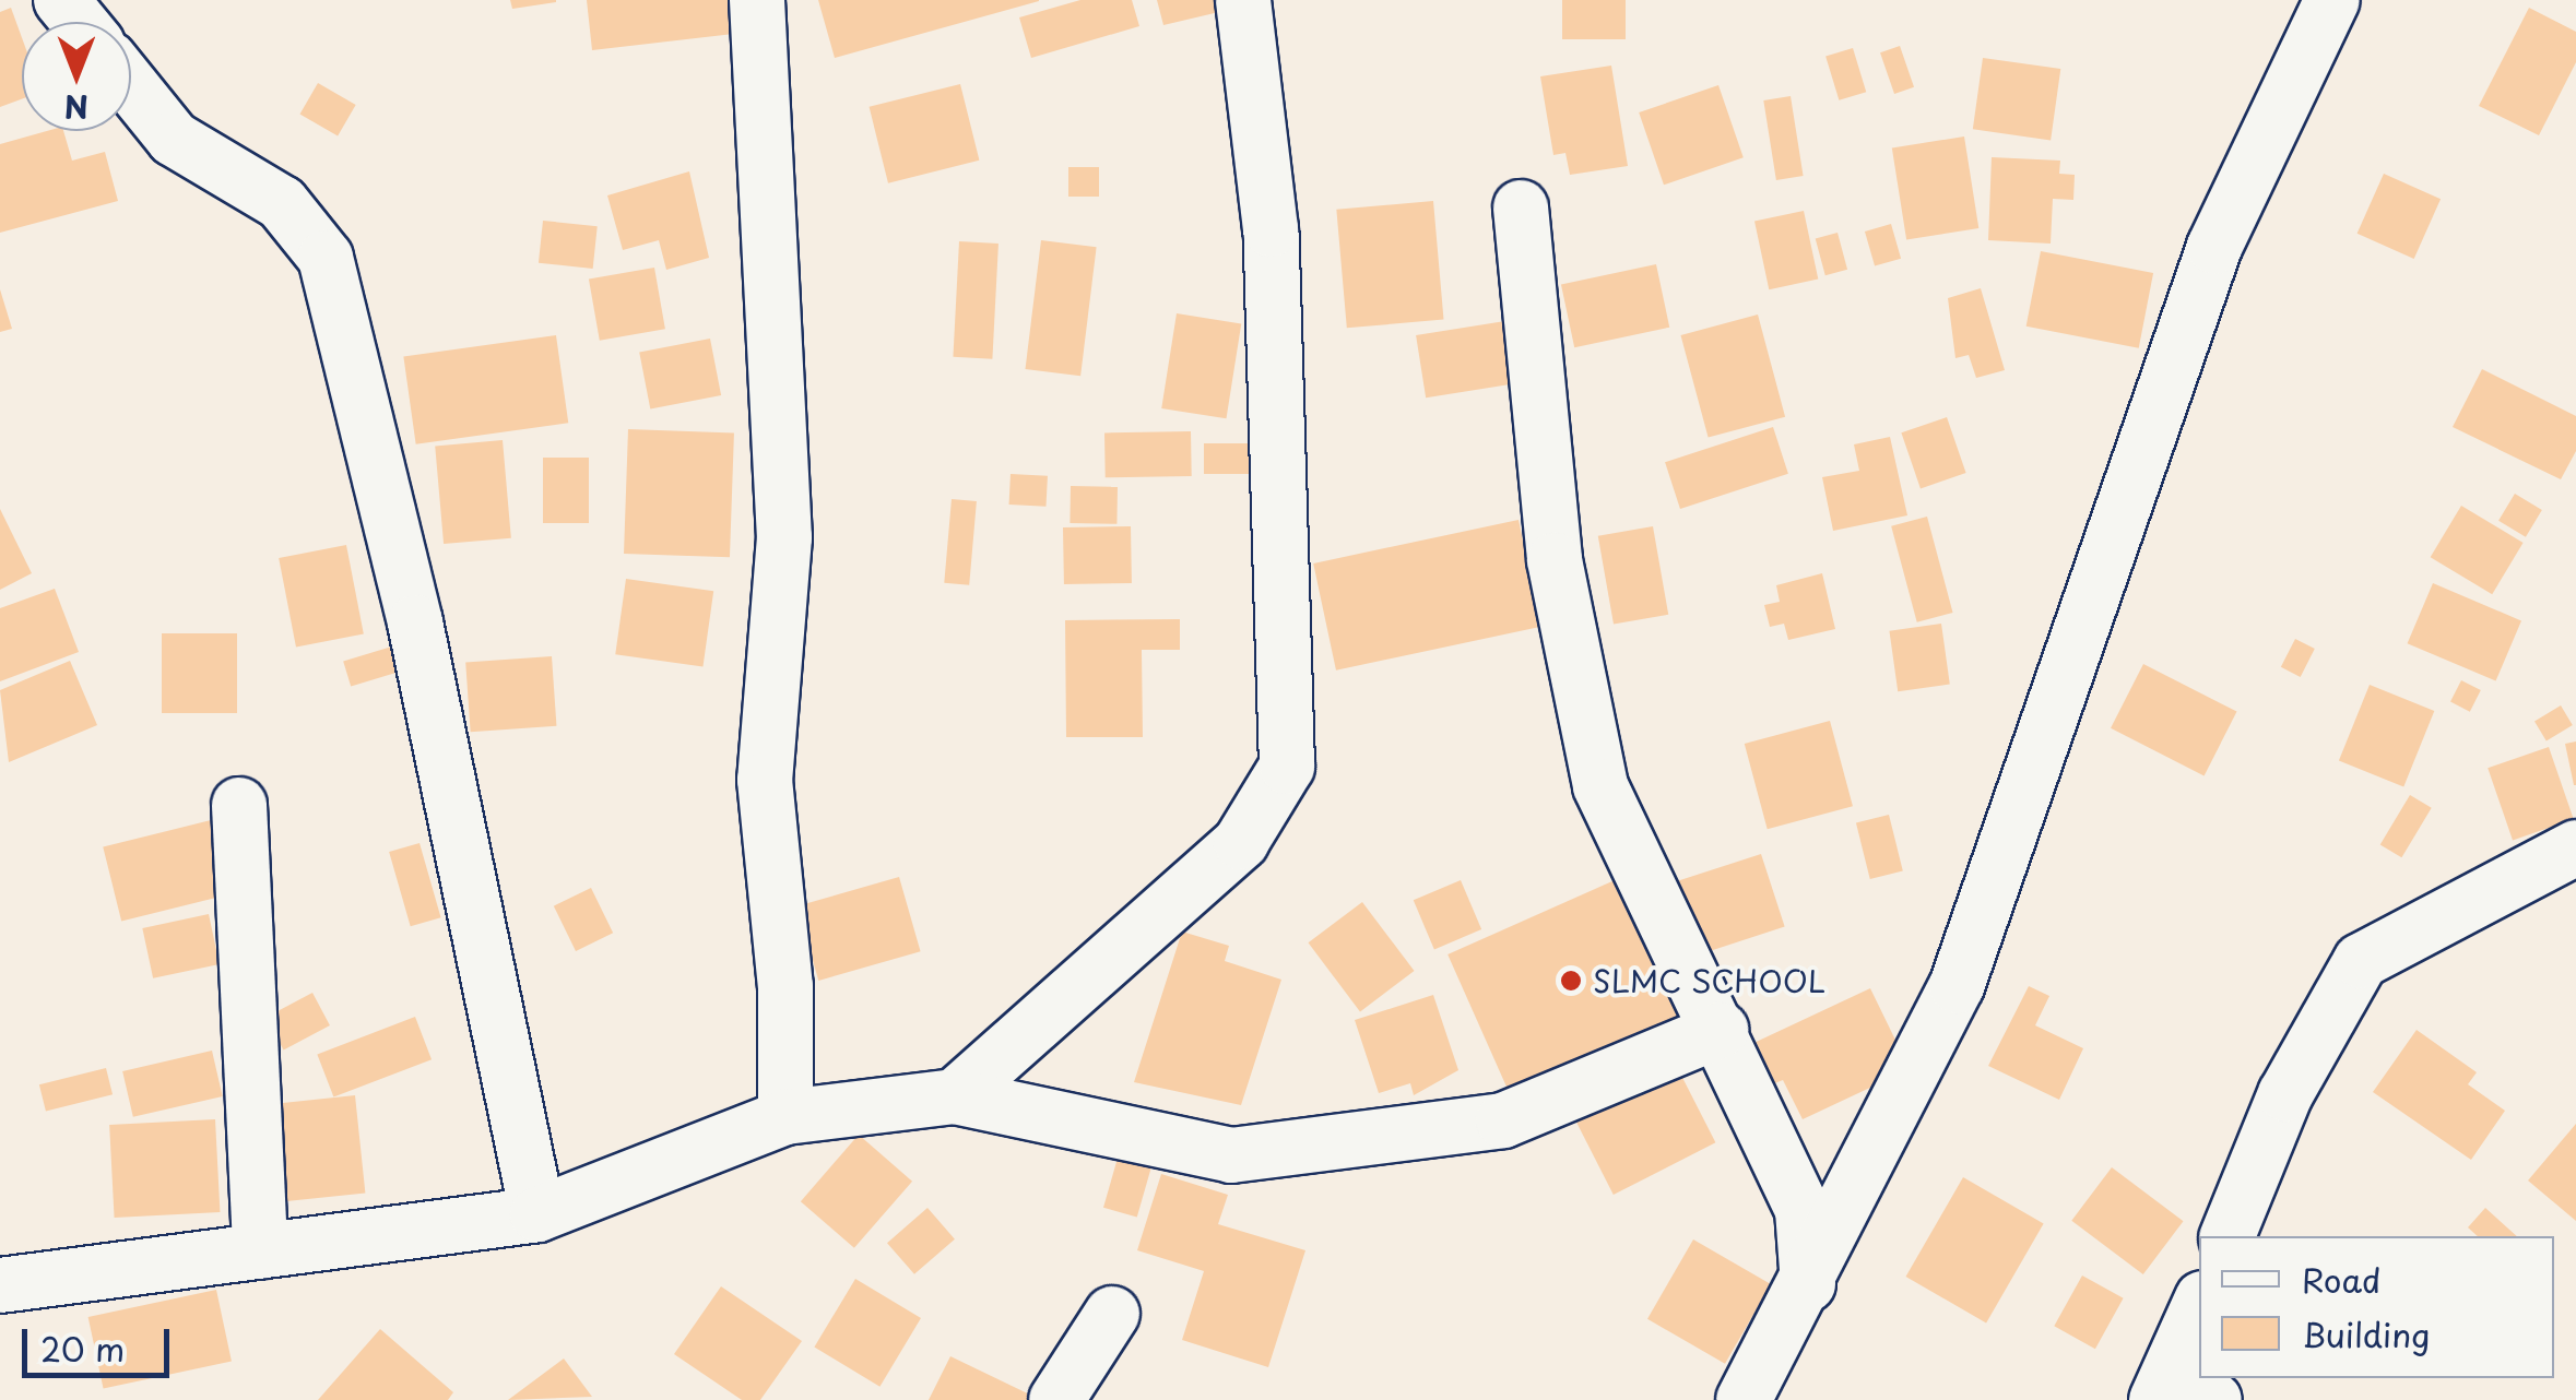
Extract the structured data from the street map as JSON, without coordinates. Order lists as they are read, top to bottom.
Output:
{
  "places": ["SLMC SCHOOL"],
  "legend": ["Road", "Building"],
  "scale_bar": "20 m",
  "north": "bottom"
}
